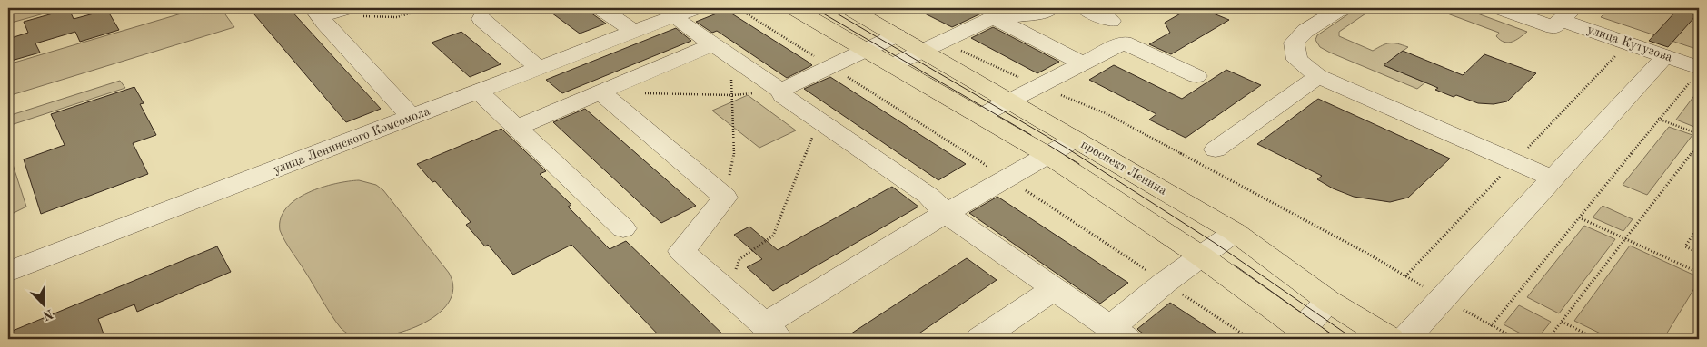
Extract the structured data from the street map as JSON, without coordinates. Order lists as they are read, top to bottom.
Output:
{
  "streets": {
    "main road": ["проспект Ленина"],
    "street": ["улица Кутузова", "улица Ленинского Комсомола"]
  },
  "north": "bottom right"
}
